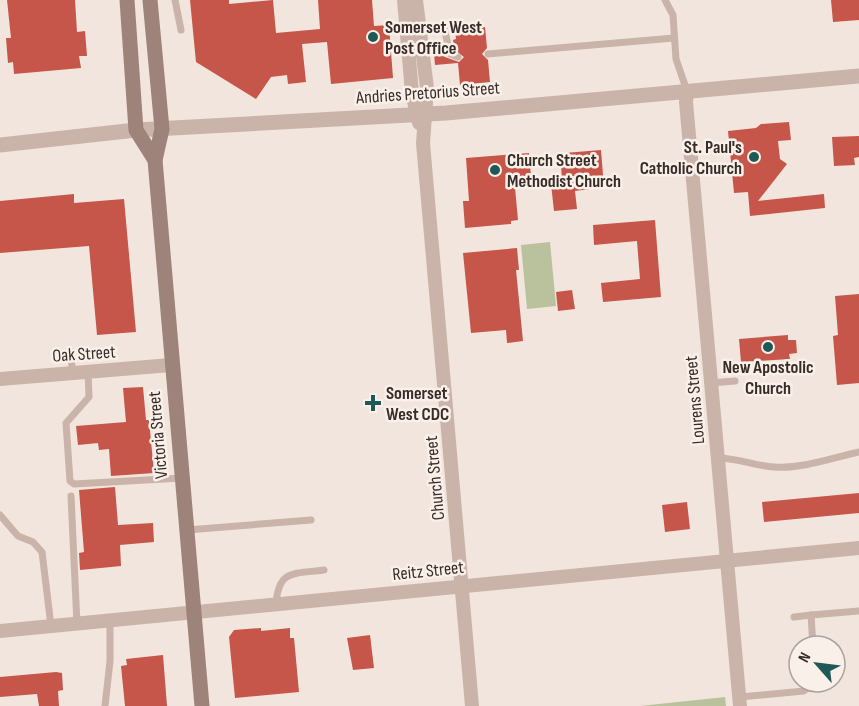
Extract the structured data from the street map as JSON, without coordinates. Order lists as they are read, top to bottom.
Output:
{
  "streets": {
    "main road": ["Victoria Street"],
    "street": [
      "Andries Pretorius Street",
      "Oak Street",
      "Lourens Street",
      "Church Street",
      "Reitz Street"
    ]
  },
  "crossings": [
    ["Andries Pretorius Street", "Lourens Street"],
    ["Andries Pretorius Street", "Victoria Street"],
    ["Andries Pretorius Street", "Church Street"],
    ["Oak Street", "Victoria Street"],
    ["Lourens Street", "Reitz Street"],
    ["Victoria Street", "Reitz Street"],
    ["Church Street", "Reitz Street"]
  ],
  "places": {
    "other": [
      "Somerset West Post Office",
      "St. Paul's Catholic Church",
      "Church Street Methodist Church",
      "New Apostolic Church"
    ],
    "health": ["Somerset West CDC"]
  },
  "north": "top left"
}
